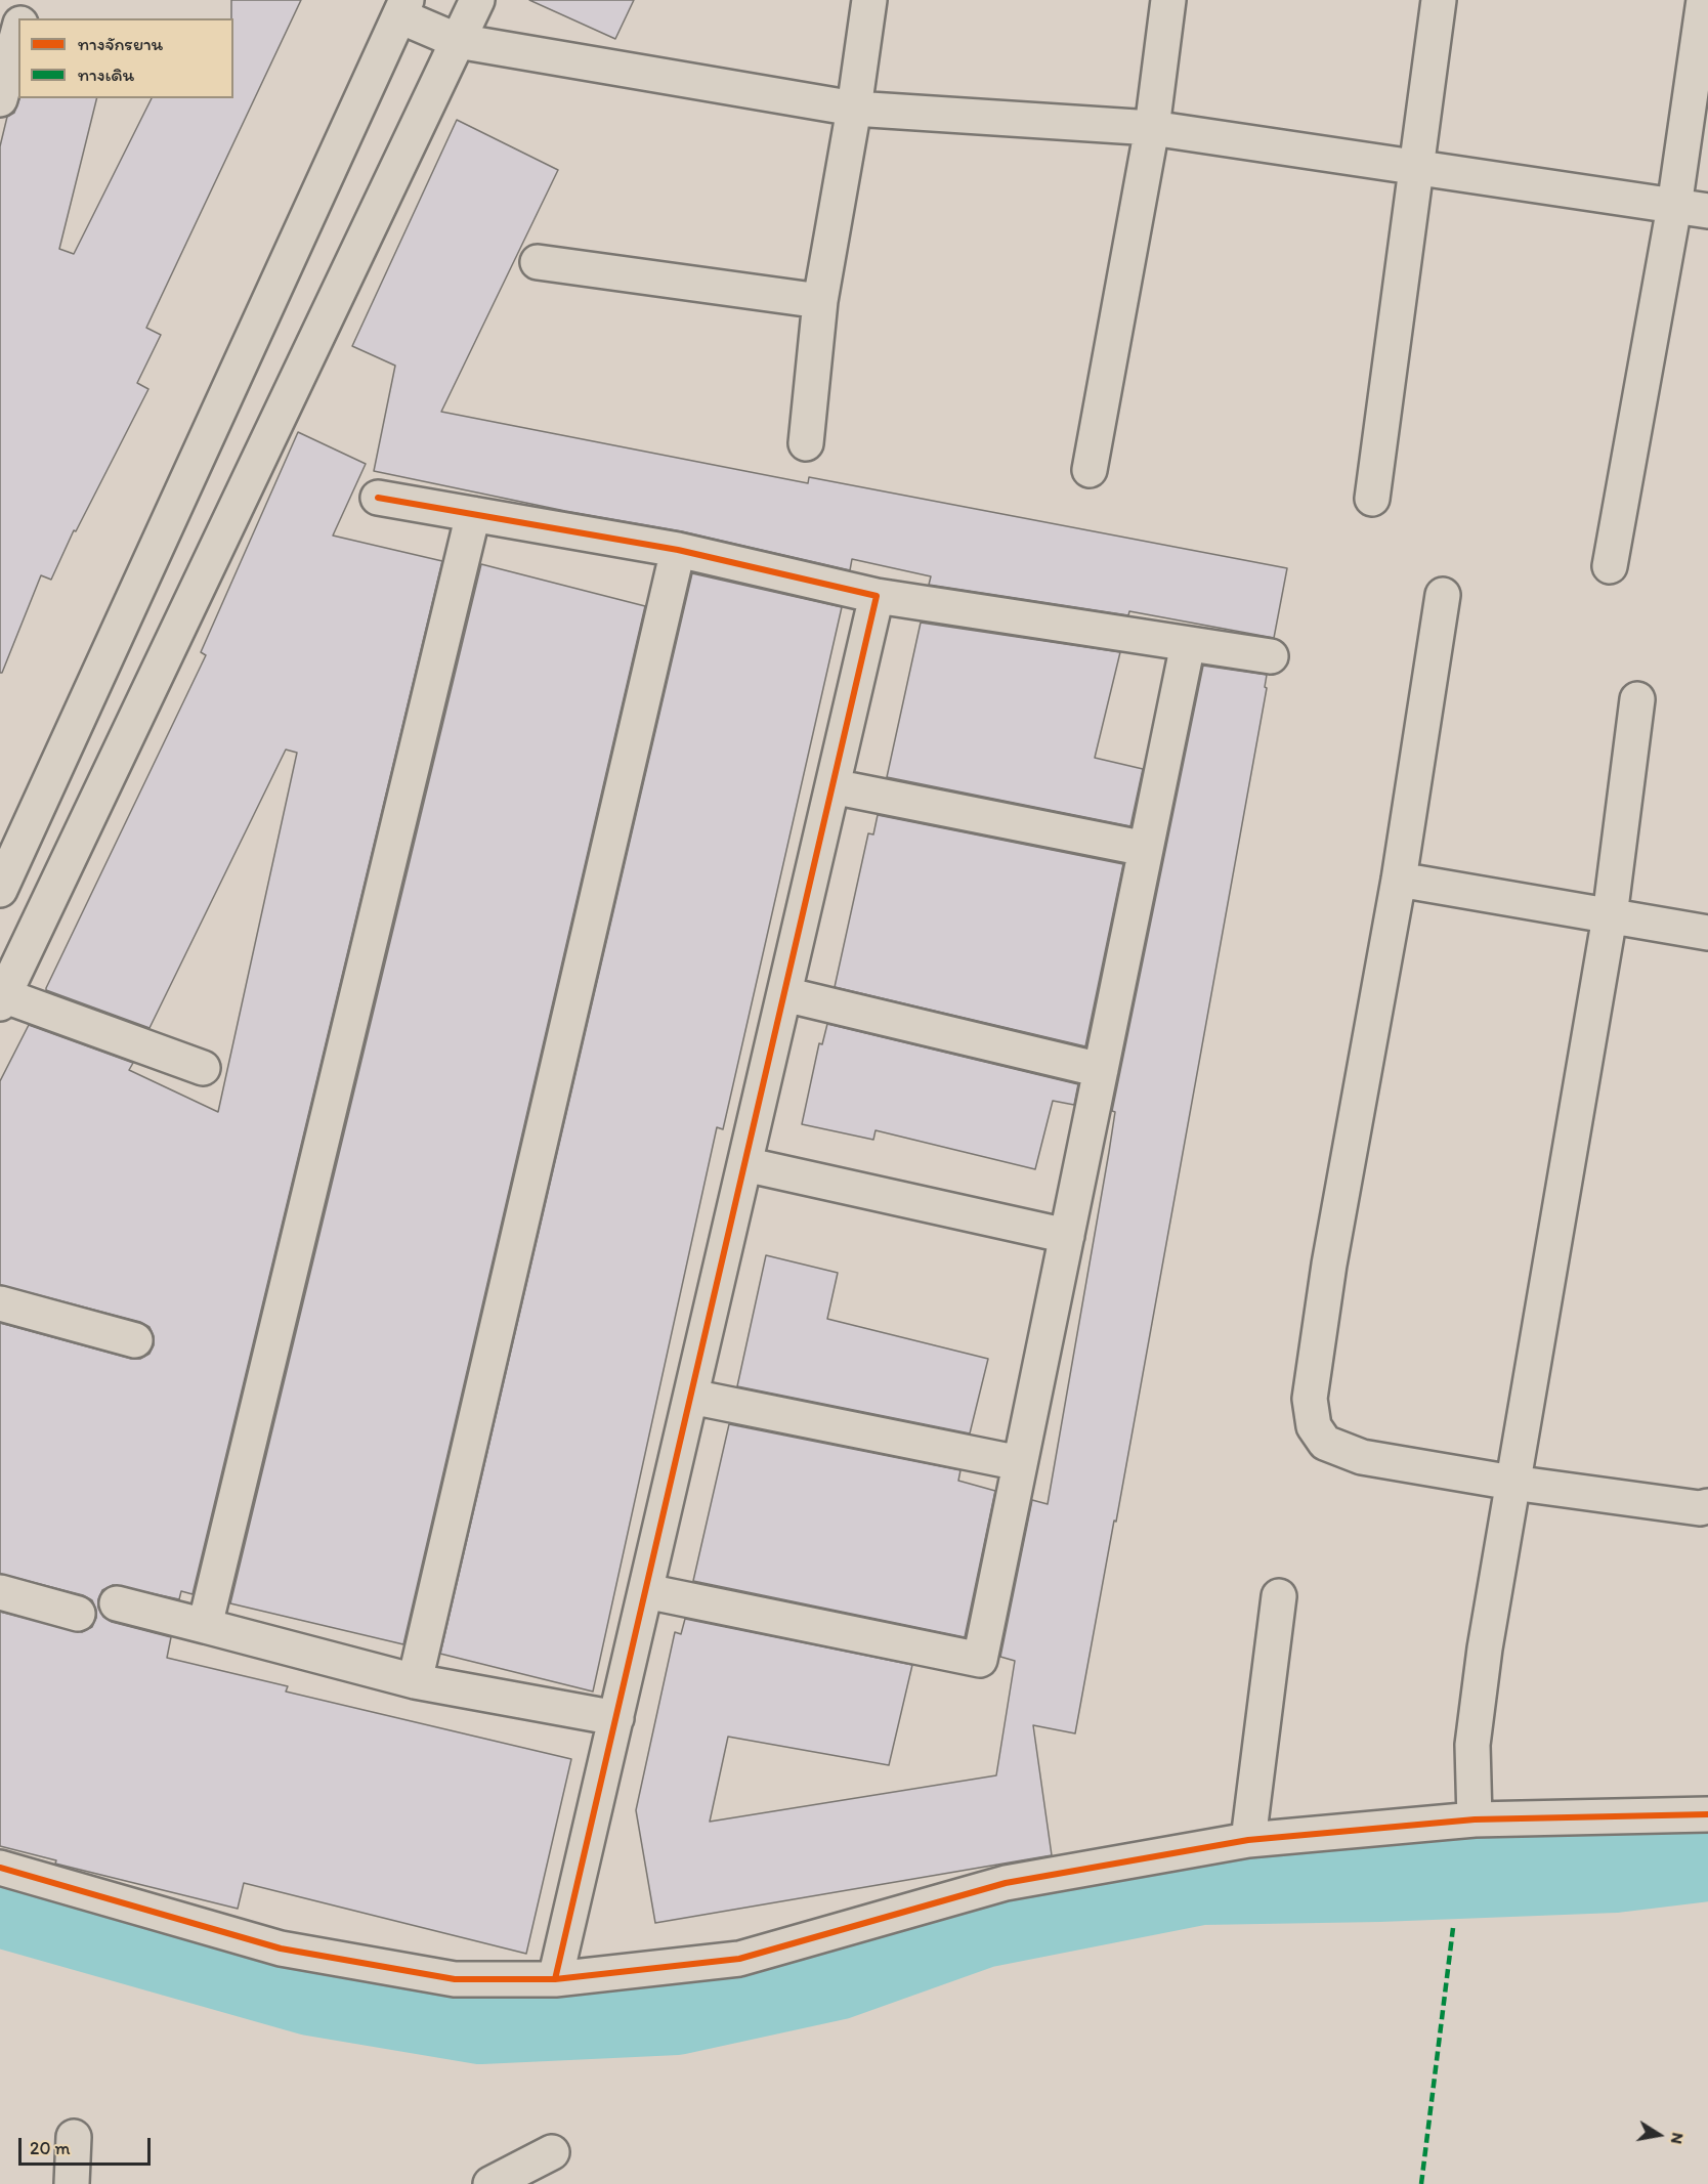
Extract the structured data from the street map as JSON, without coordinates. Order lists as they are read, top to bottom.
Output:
{
  "legend": ["ทางจักรยาน", "ทางเดิน"],
  "scale_bar": "20 m",
  "north": "right"
}
